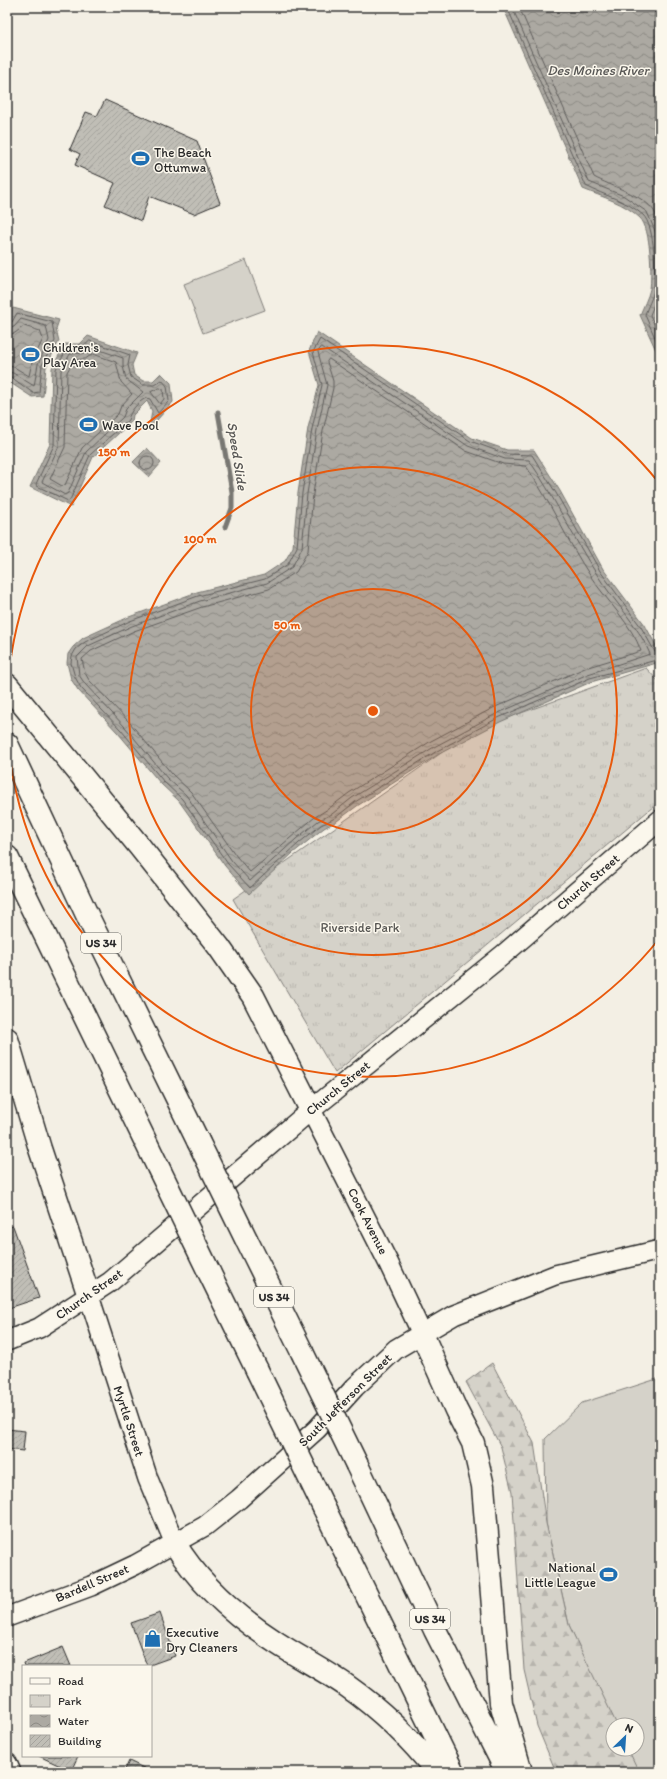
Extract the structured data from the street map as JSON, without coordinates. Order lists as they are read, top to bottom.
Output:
{
  "streets": {
    "highway": ["US 34"],
    "main road": [
      "Church Street",
      "Cook Avenue",
      "South Jefferson Street",
      "Myrtle Street",
      "Bardell Street"
    ]
  },
  "crossings": [
    ["Church Street", "Cook Avenue"],
    ["Church Street", "Myrtle Street"],
    ["Cook Avenue", "South Jefferson Street"],
    ["South Jefferson Street", "Myrtle Street"],
    ["South Jefferson Street", "Bardell Street"],
    ["Myrtle Street", "Bardell Street"]
  ],
  "water": ["Des Moines River", "Speed Slide"],
  "parks": ["Riverside Park"],
  "places": {
    "sports": [
      "The Beach Ottumwa",
      "Children's Play Area",
      "Wave Pool",
      "National Little League"
    ],
    "shop": ["Executive Dry Cleaners"]
  },
  "legend": [
    "Road",
    "Park",
    "Water",
    "Building"
  ],
  "north": "top right",
  "rings": ["150 m", "100 m", "50 m"]
}
